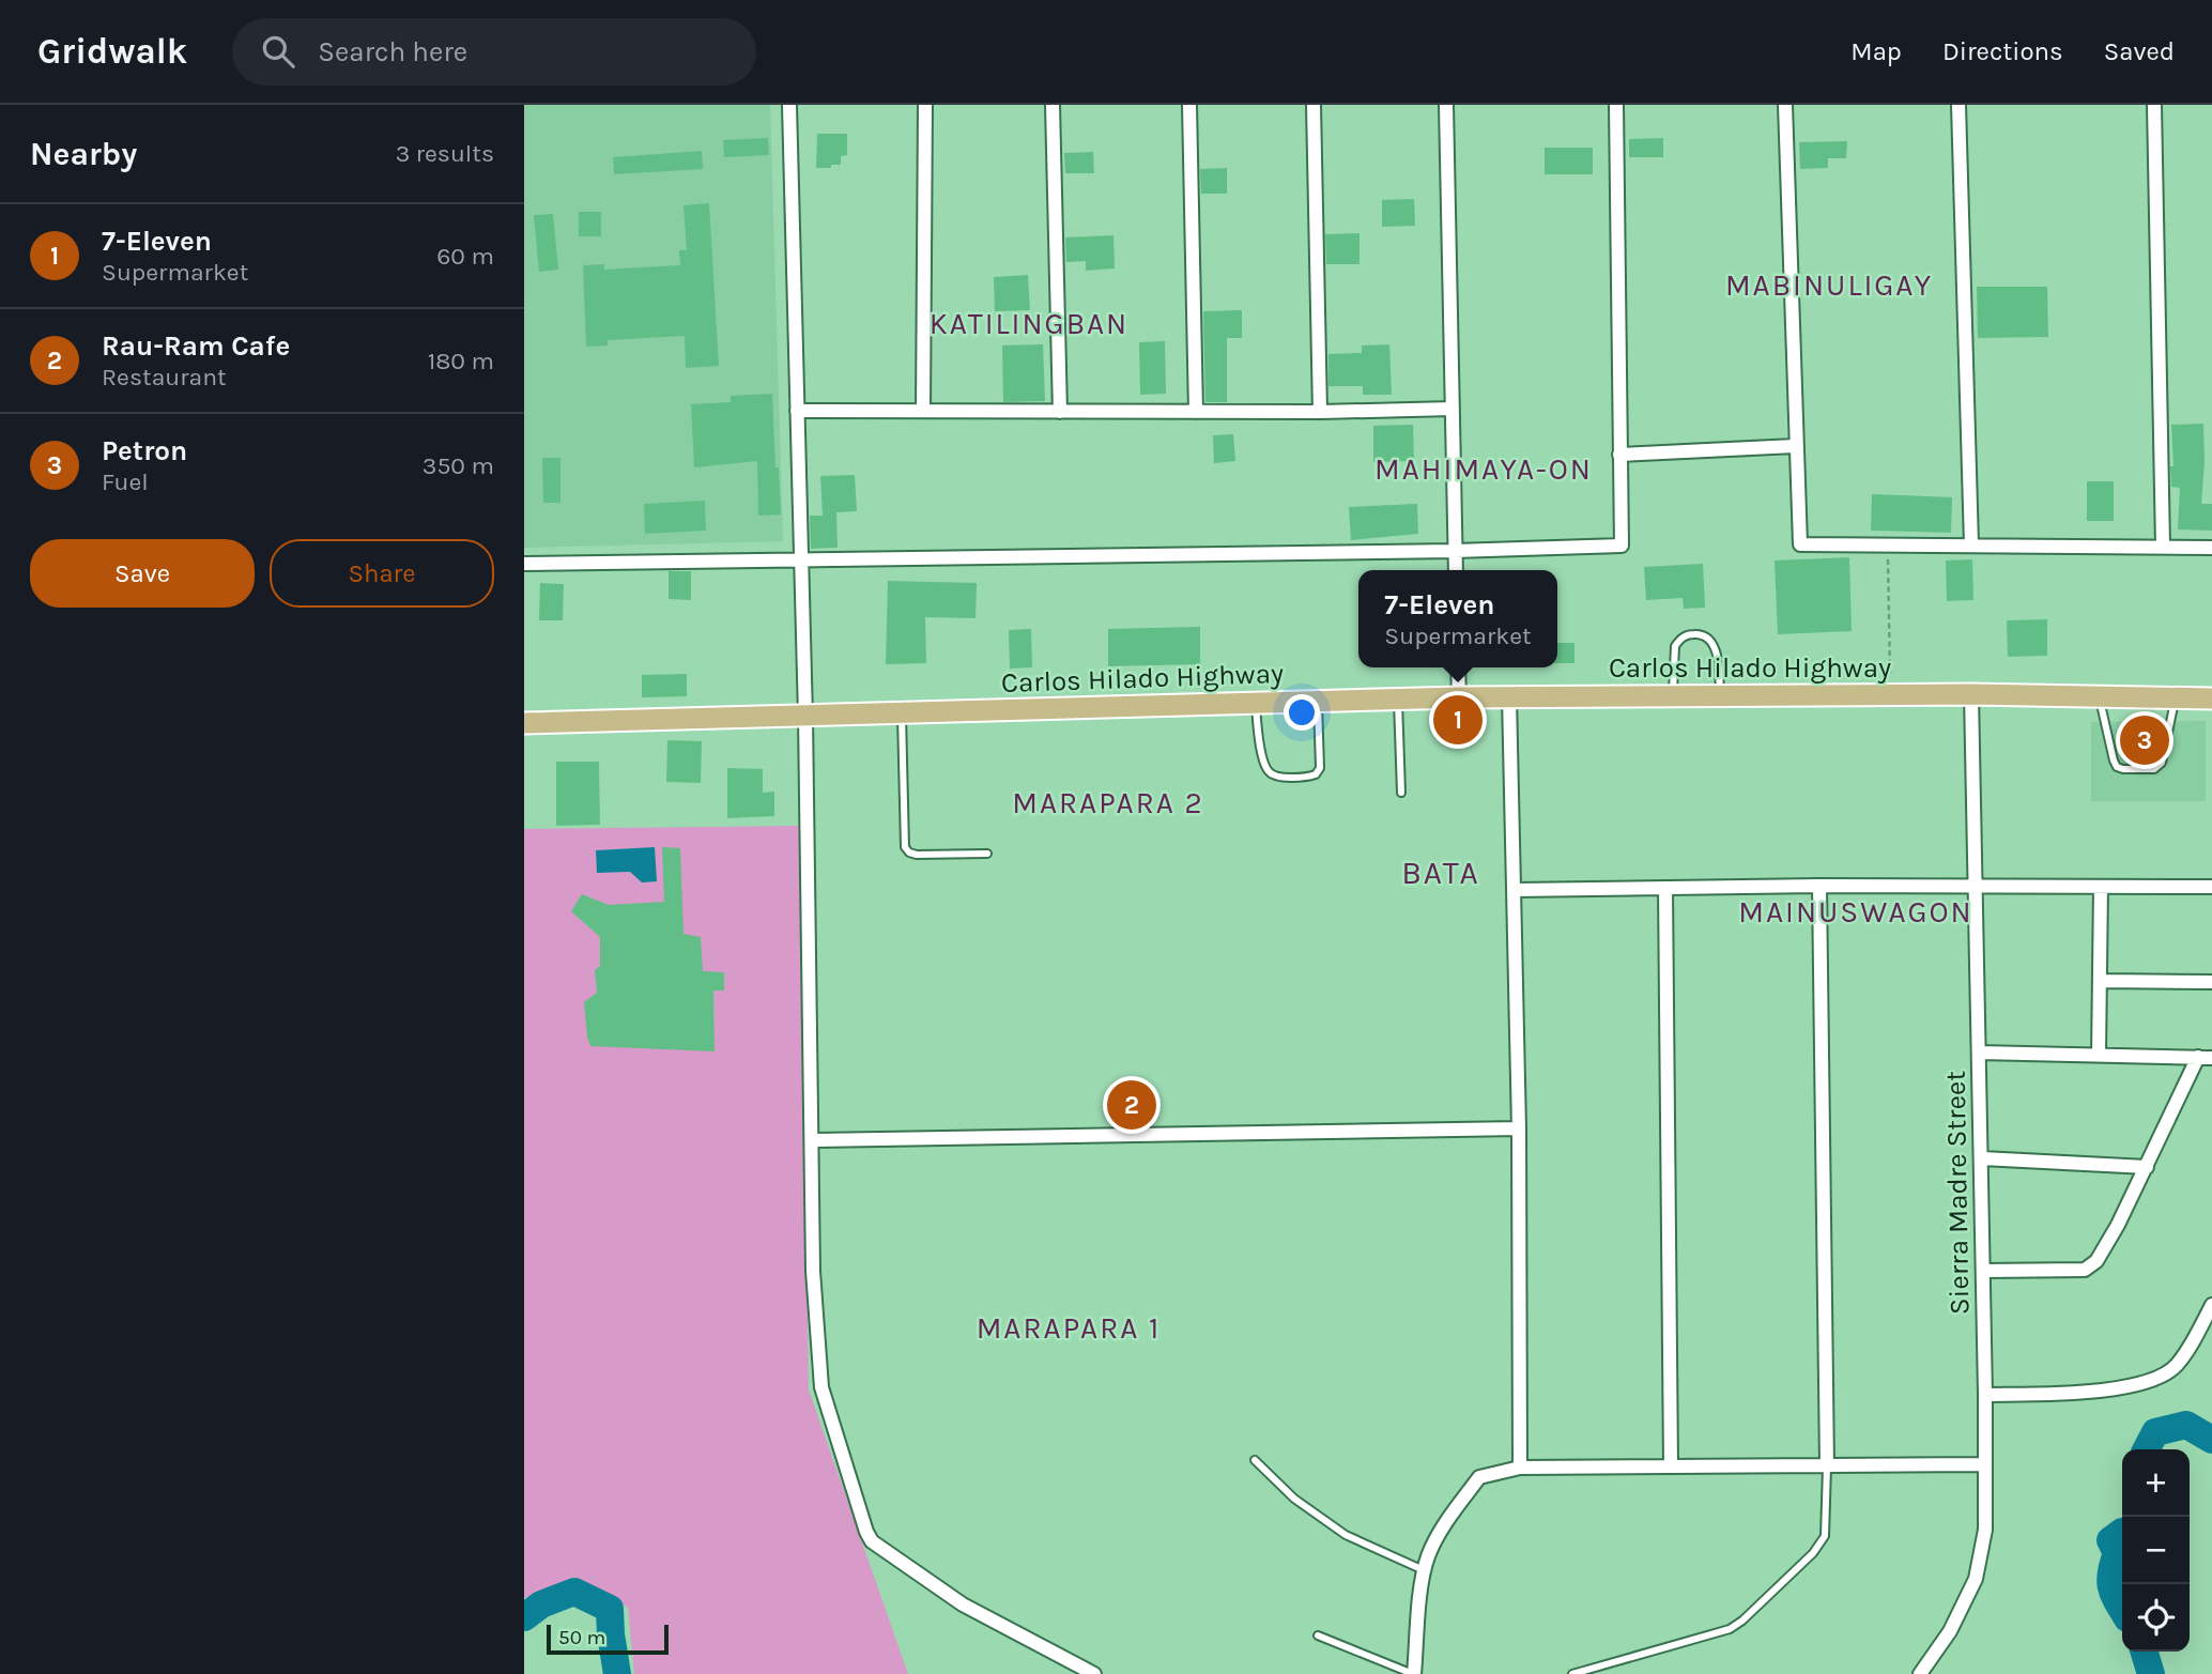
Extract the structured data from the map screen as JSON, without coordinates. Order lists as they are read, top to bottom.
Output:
{
  "streets": {
    "main road": ["Carlos Hilado Highway"],
    "street": ["Sierra Madre Street"]
  },
  "crossings": [
    ["Carlos Hilado Highway", "Sierra Madre Street"]
  ],
  "districts": [
    "MABINULIGAY",
    "KATILINGBAN",
    "MAHIMAYA-ON",
    "MARAPARA 2",
    "BATA",
    "MAINUSWAGON",
    "MARAPARA 1"
  ],
  "scale_bar": "50 m",
  "page": {
    "header": "Gridwalk",
    "search": "Search here",
    "nav": ["Map", "Directions", "Saved"],
    "heading": ["Nearby", "3 results"],
    "list": [
      {
        "mark": "1",
        "name": "7-Eleven",
        "note": "Supermarket",
        "value": "60 m"
      },
      {
        "mark": "2",
        "name": "Rau-Ram Cafe",
        "note": "Restaurant",
        "value": "180 m"
      },
      {
        "mark": "3",
        "name": "Petron",
        "note": "Fuel",
        "value": "350 m"
      }
    ],
    "buttons": ["Save", "Share"],
    "popup": ["7-Eleven", "Supermarket"],
    "pins": ["1", "3", "2"],
    "map_buttons": ["+", "−"],
    "scale": "50 m"
  }
}
